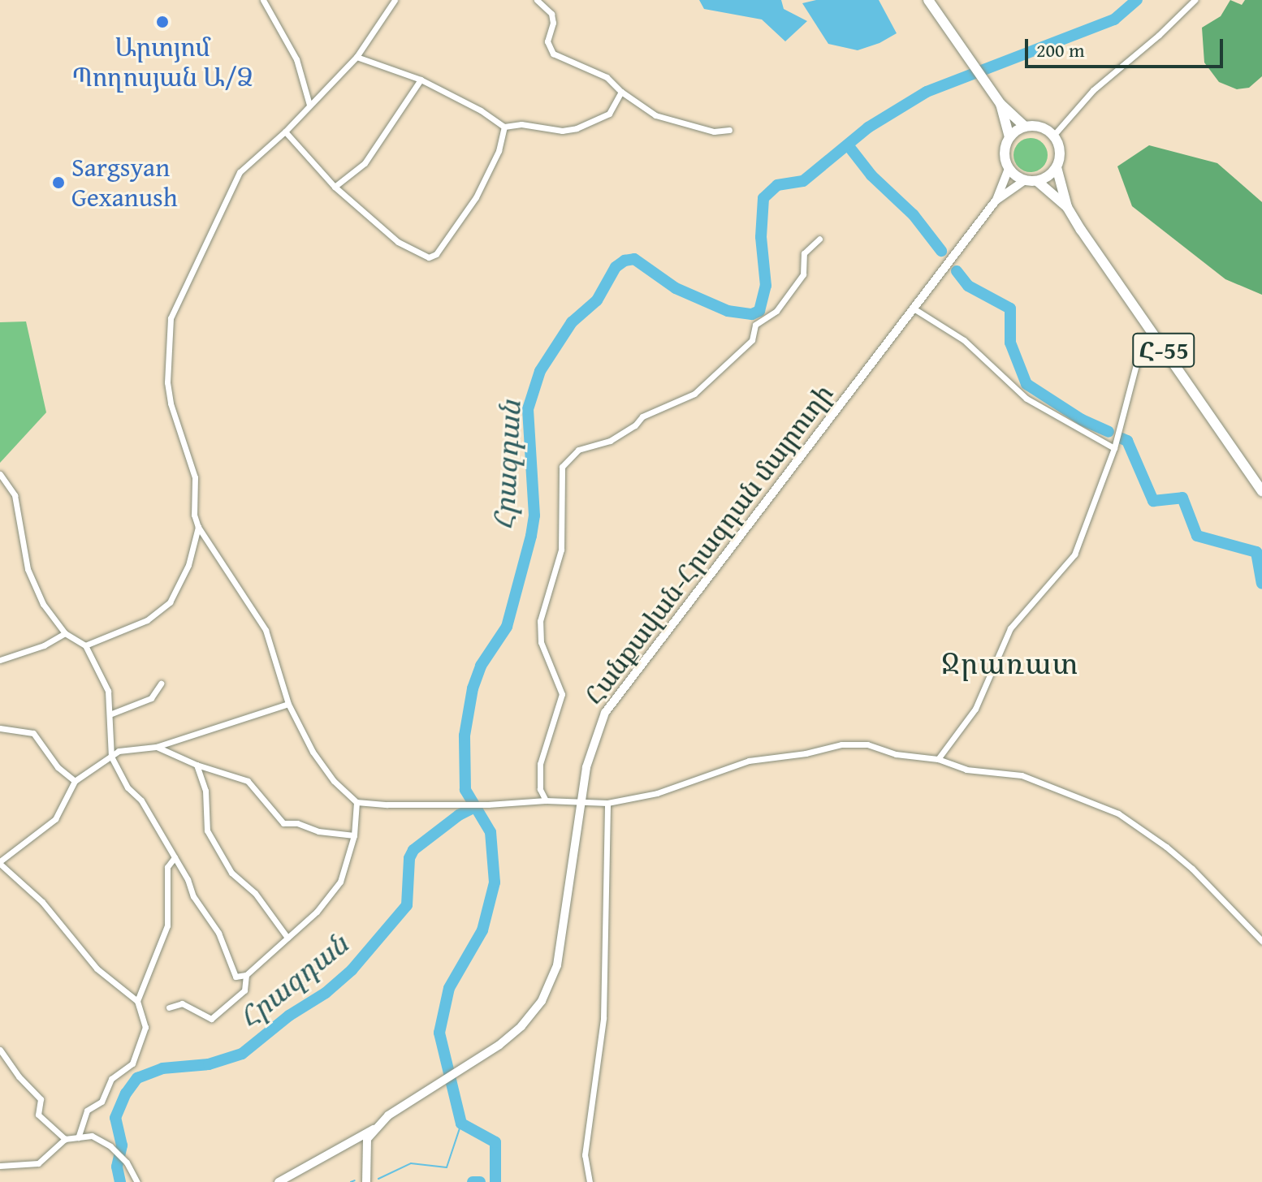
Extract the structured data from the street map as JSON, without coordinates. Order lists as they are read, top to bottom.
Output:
{
  "streets": {
    "main road": ["Հ-55", "Հանքավան-Հրազդան մայրուղի"]
  },
  "crossings": [
    ["Հ-55", "Հանքավան-Հրազդան մայրուղի"]
  ],
  "districts": ["Ջրառատ"],
  "water": ["Հրազդան"],
  "places": ["Արտյոմ Պողոսյան Ա/Ձ", "Sargsyan Gexanush"],
  "scale_bar": "200 m"
}
